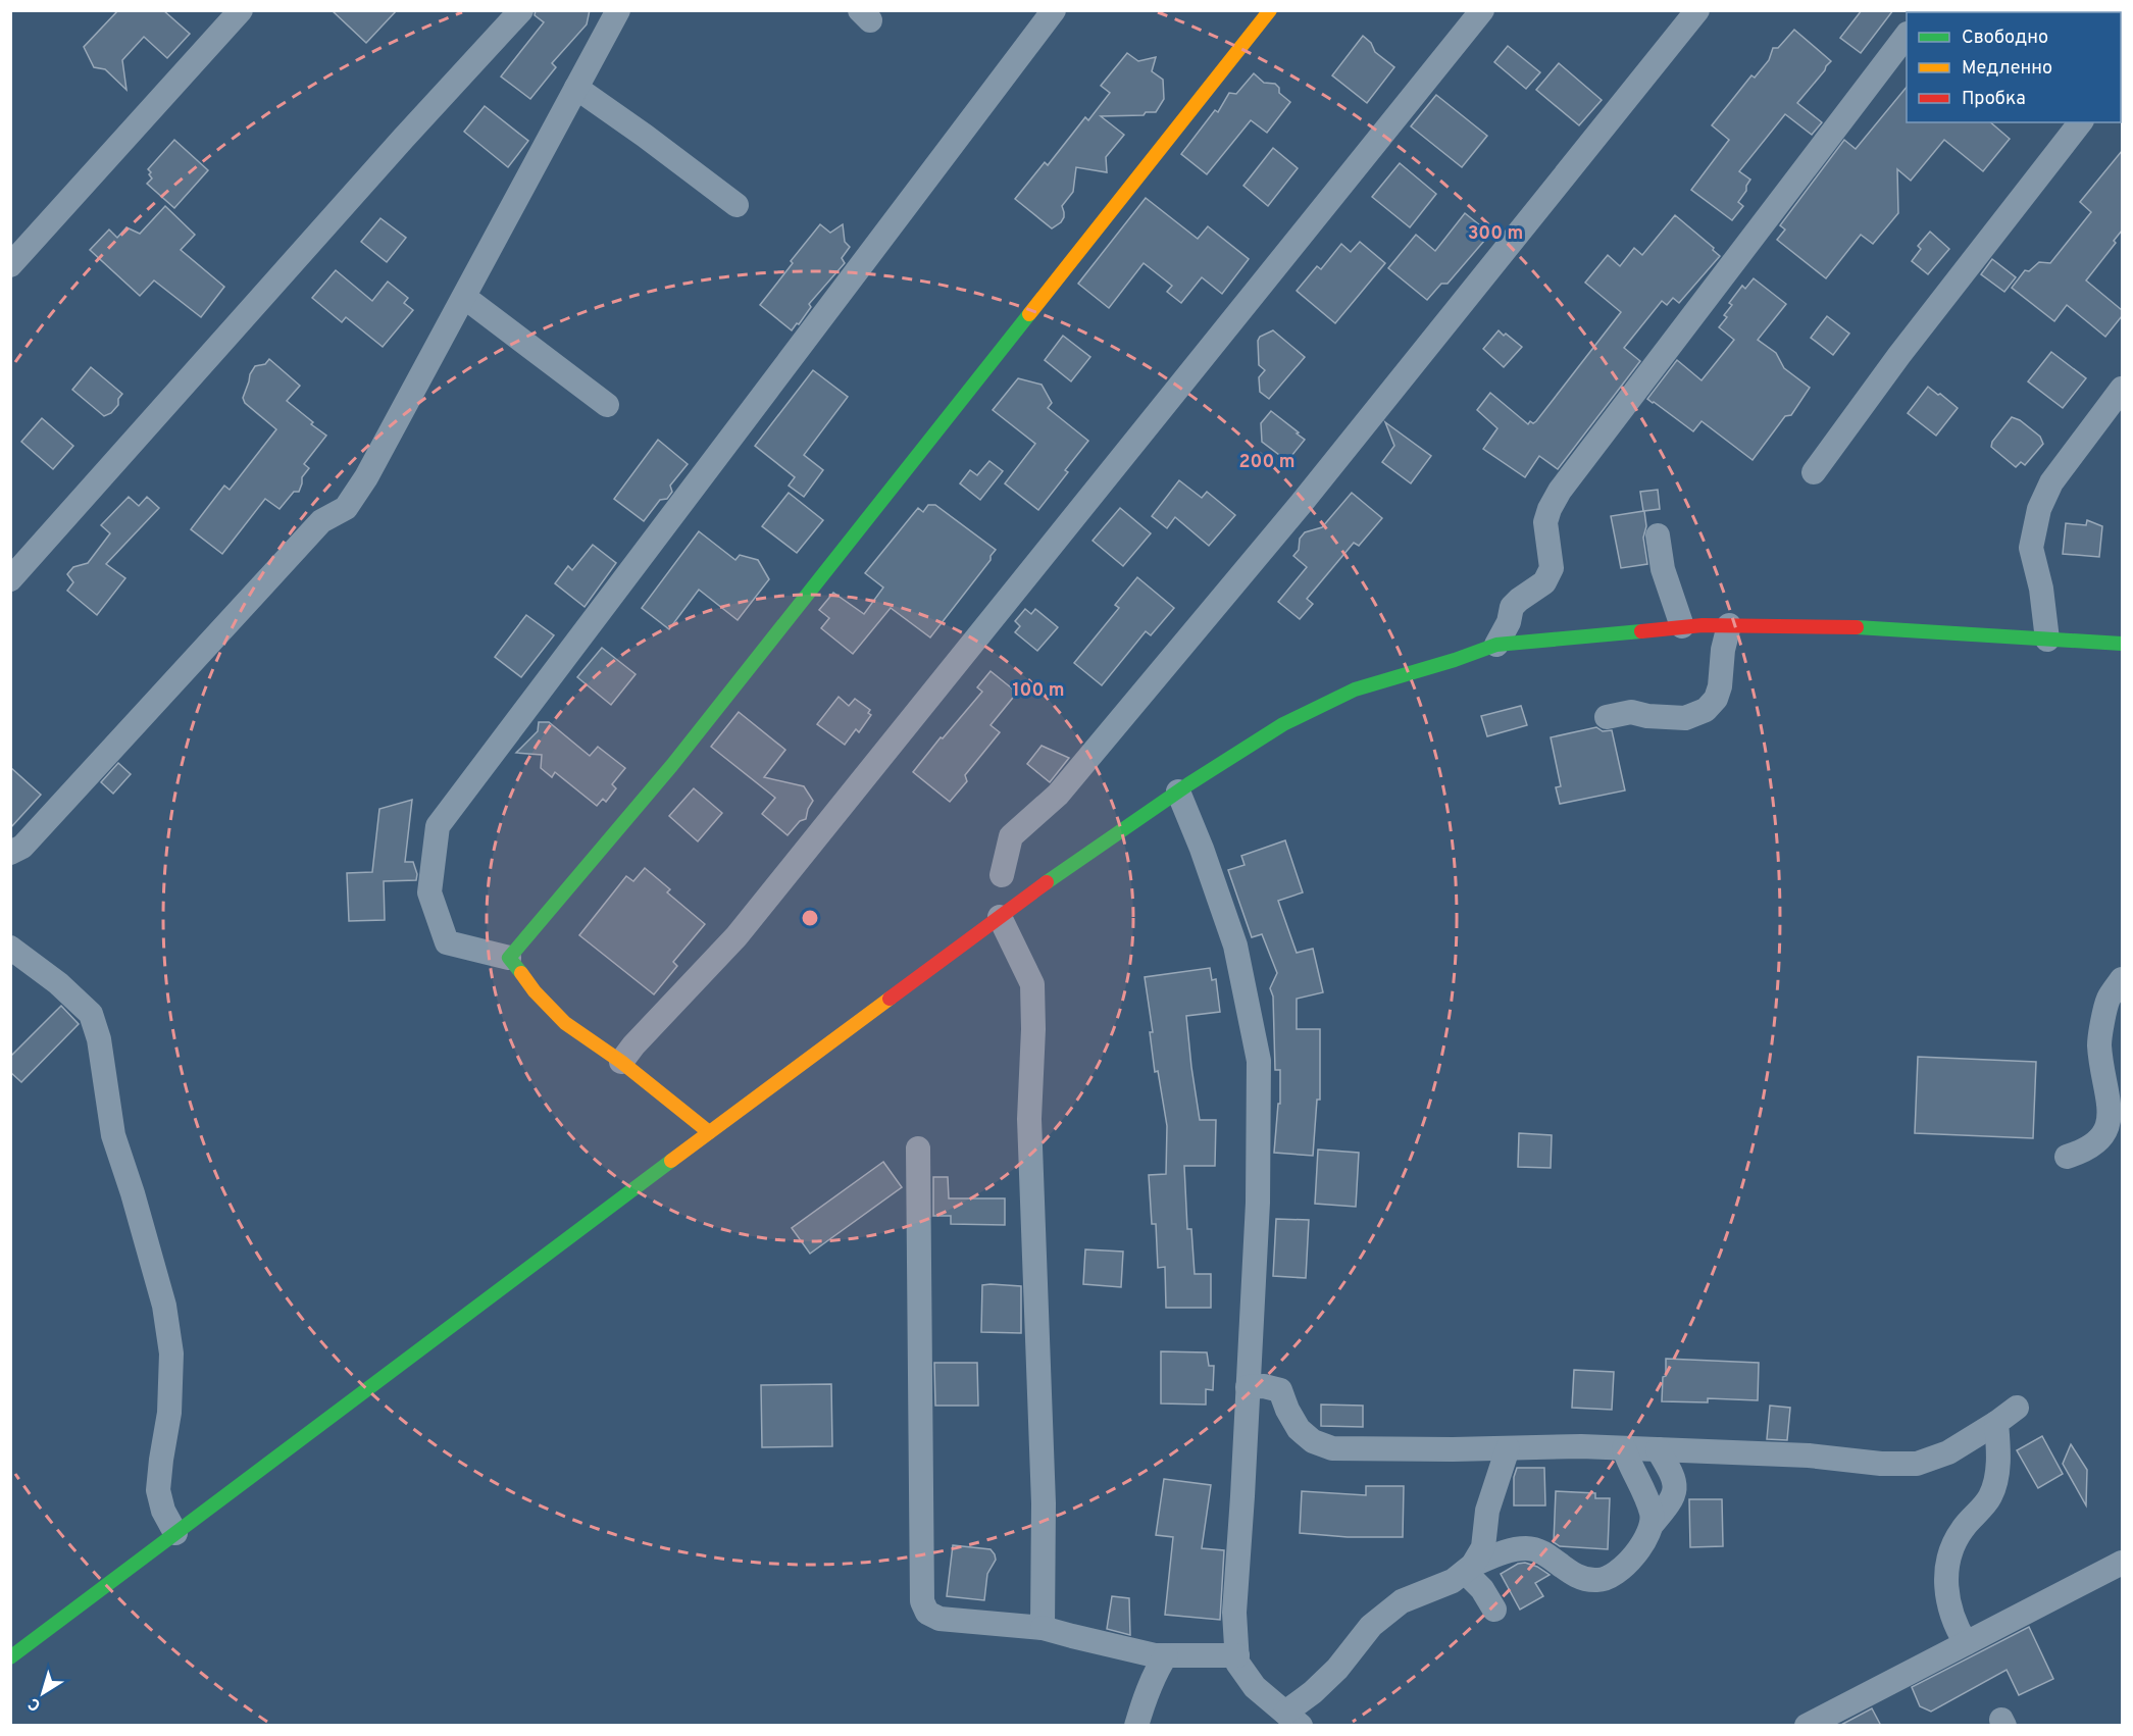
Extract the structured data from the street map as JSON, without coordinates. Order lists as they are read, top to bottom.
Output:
{
  "legend": ["Свободно", "Медленно", "Пробка"],
  "north": "bottom left",
  "rings": ["300 m", "200 m", "100 m"]
}
